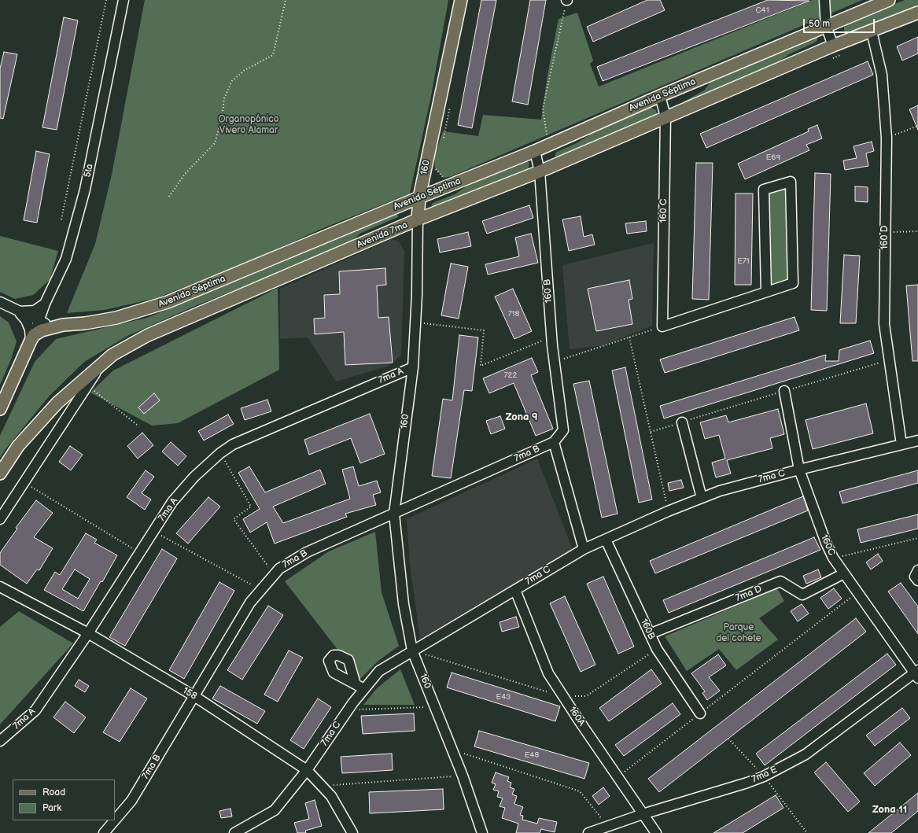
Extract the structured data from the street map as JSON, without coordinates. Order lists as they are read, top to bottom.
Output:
{
  "streets": {
    "main road": ["Avenida Séptima", "160", "Avenida 7ma"],
    "street": [
      "5ta",
      "160 C",
      "160 D",
      "160 B",
      "7ma A",
      "7ma B",
      "7ma C",
      "160C",
      "7ma D",
      "160B",
      "158",
      "160A",
      "7ma E"
    ]
  },
  "crossings": [
    ["Avenida Séptima", "160"],
    ["Avenida Séptima", "5ta"],
    ["Avenida Séptima", "160 C"],
    ["Avenida Séptima", "160 B"],
    ["160", "Avenida 7ma"],
    ["160", "7ma A"],
    ["160", "7ma B"],
    ["160", "7ma C"],
    ["160 D", "7ma C"],
    ["160 B", "7ma B"],
    ["7ma A", "158"],
    ["7ma B", "158"],
    ["7ma C", "160C"],
    ["7ma C", "160B"],
    ["7ma C", "158"],
    ["7ma C", "160A"],
    ["160C", "7ma D"],
    ["160C", "7ma E"],
    ["7ma D", "160B"],
    ["160A", "7ma E"]
  ],
  "districts": ["Zona 9", "Zona 11"],
  "parks": ["Organopónico Vivero Alamar", "Parque del cohete"],
  "house_numbers": [
    "C41",
    "E69",
    "E71",
    "718",
    "722",
    "E43",
    "E48"
  ],
  "legend": ["Road", "Park"],
  "scale_bar": "50 m"
}
